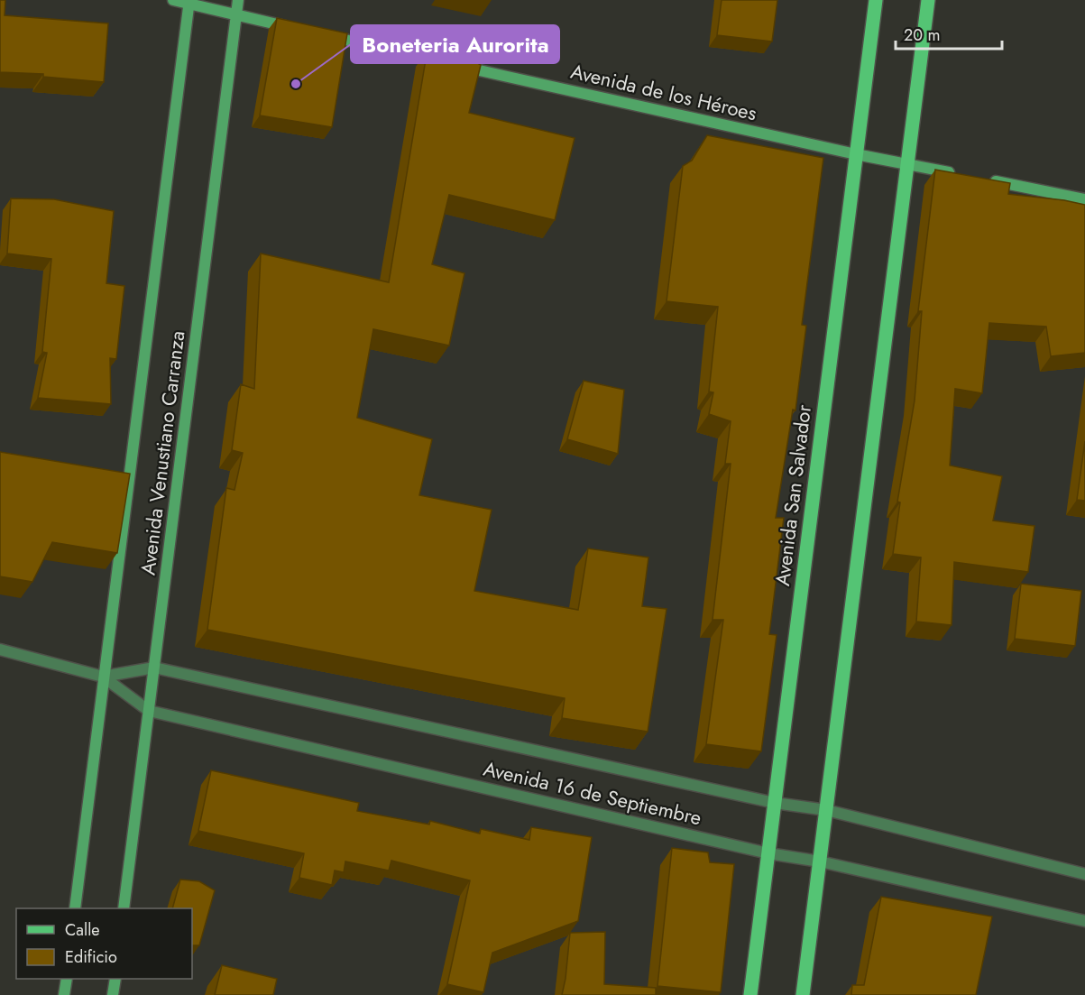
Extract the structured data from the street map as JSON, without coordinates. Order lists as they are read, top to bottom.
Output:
{
  "streets": {
    "main road": ["Avenida San Salvador"],
    "street": ["Avenida de los Héroes", "Avenida Venustiano Carranza", "Avenida 16 de Septiembre"]
  },
  "crossings": [
    ["Avenida de los Héroes", "Avenida San Salvador"],
    ["Avenida Venustiano Carranza", "Avenida 16 de Septiembre"],
    ["Avenida San Salvador", "Avenida 16 de Septiembre"]
  ],
  "places": ["Boneteria Aurorita"],
  "legend": ["Calle", "Edificio"],
  "scale_bar": "20 m"
}
